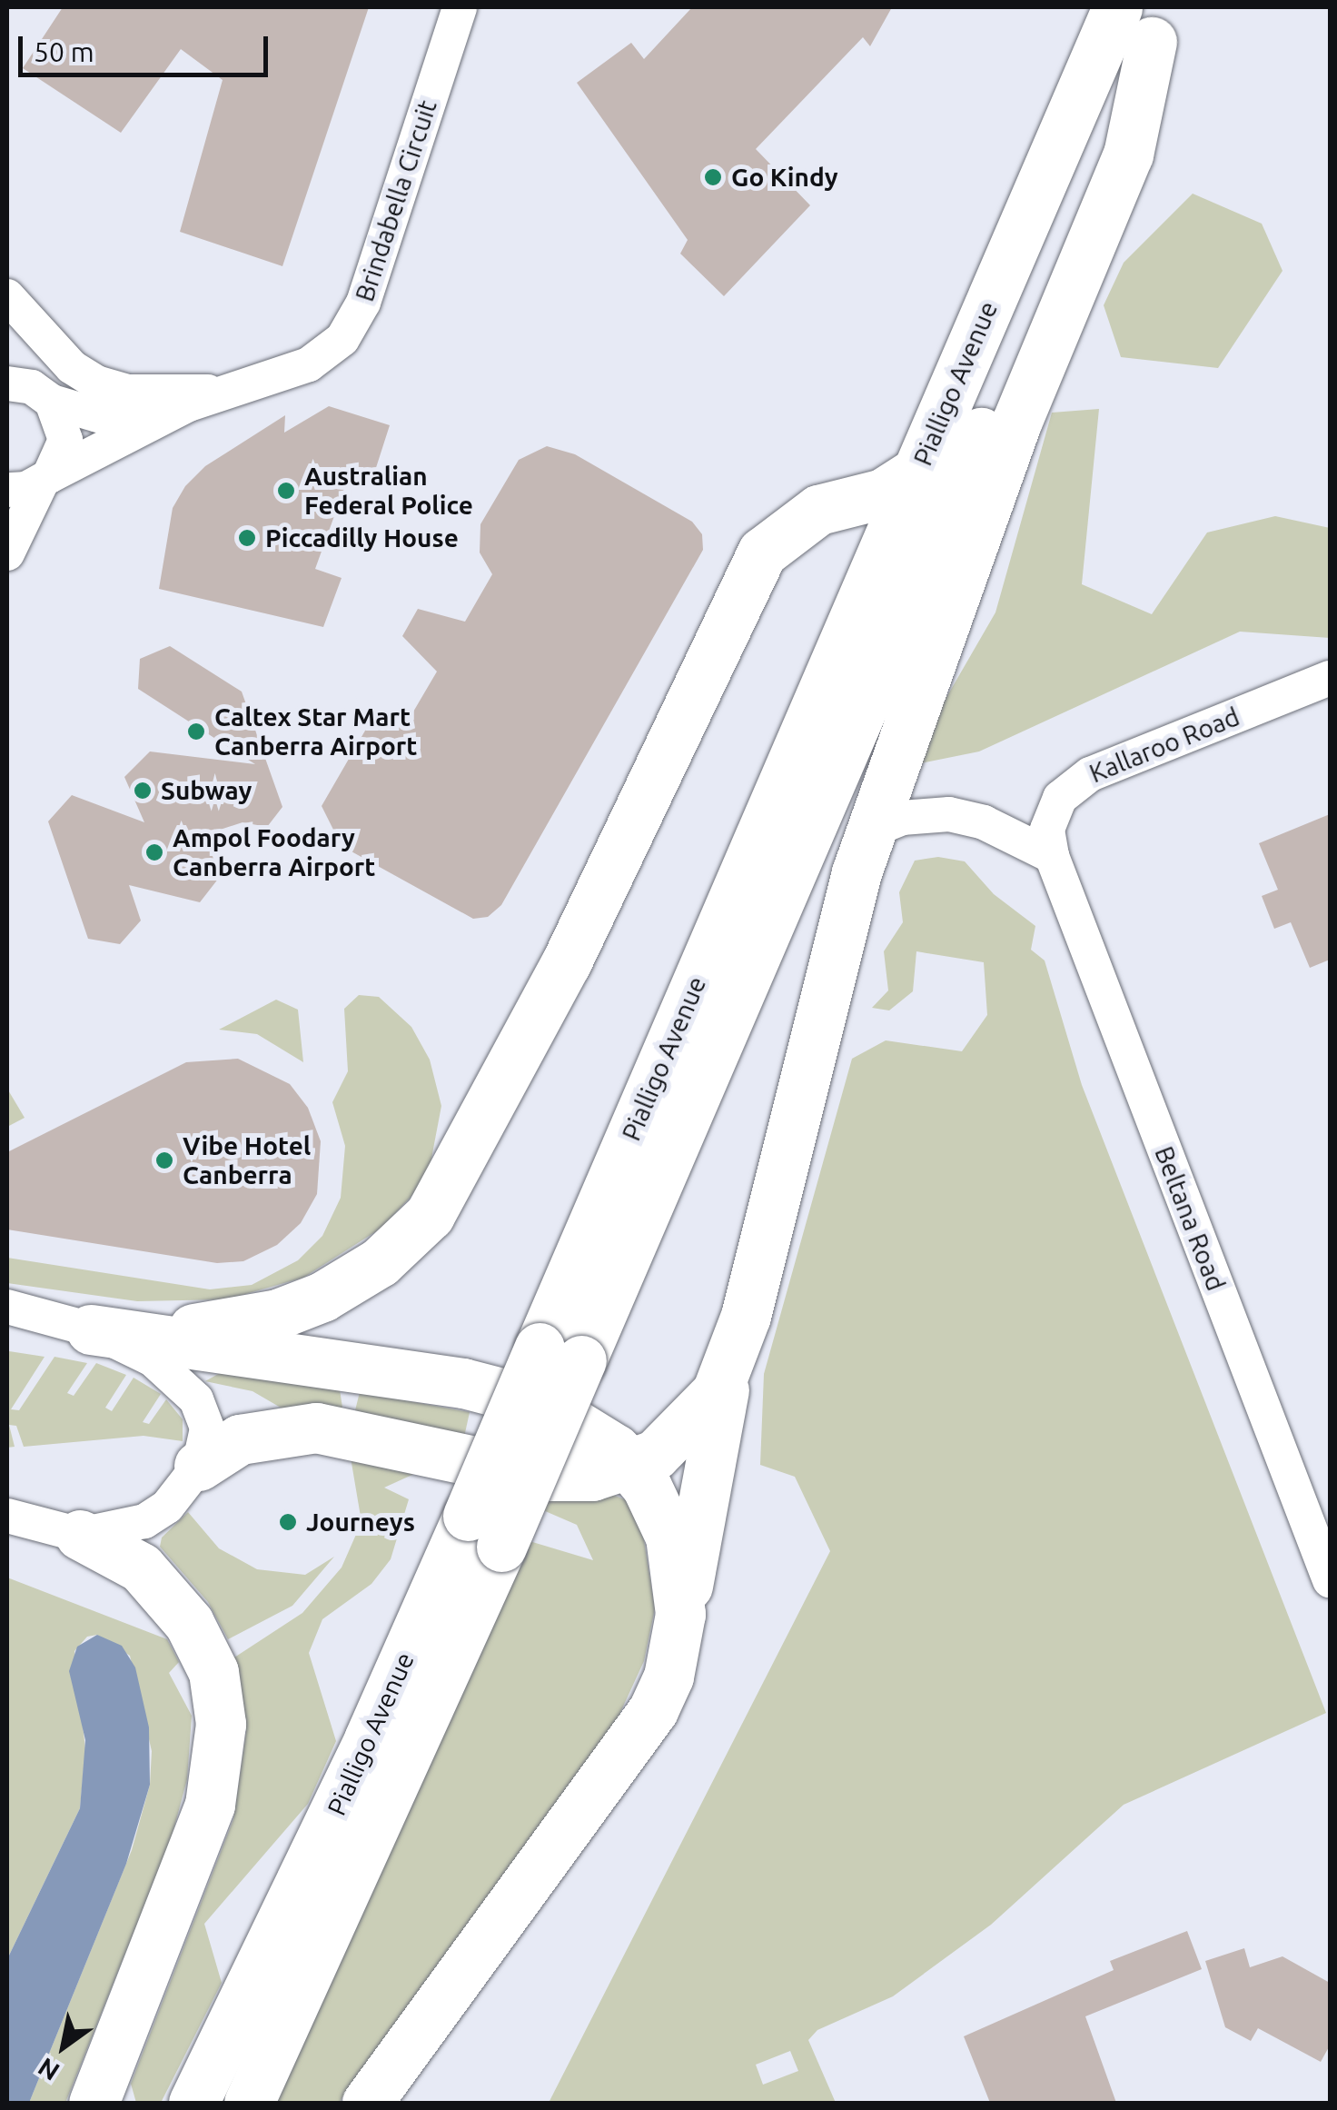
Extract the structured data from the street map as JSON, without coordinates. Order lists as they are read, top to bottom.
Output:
{
  "streets": {
    "main road": ["Pialligo Avenue"],
    "street": ["Brindabella Circuit", "Kallaroo Road", "Beltana Road"]
  },
  "crossings": [
    ["Kallaroo Road", "Beltana Road"]
  ],
  "places": [
    "Go Kindy",
    "Australian Federal Police",
    "Piccadilly House",
    "Caltex Star Mart Canberra Airport",
    "Subway",
    "Ampol Foodary Canberra Airport",
    "Vibe Hotel Canberra",
    "Journeys"
  ],
  "scale_bar": "50 m",
  "north": "bottom left"
}
